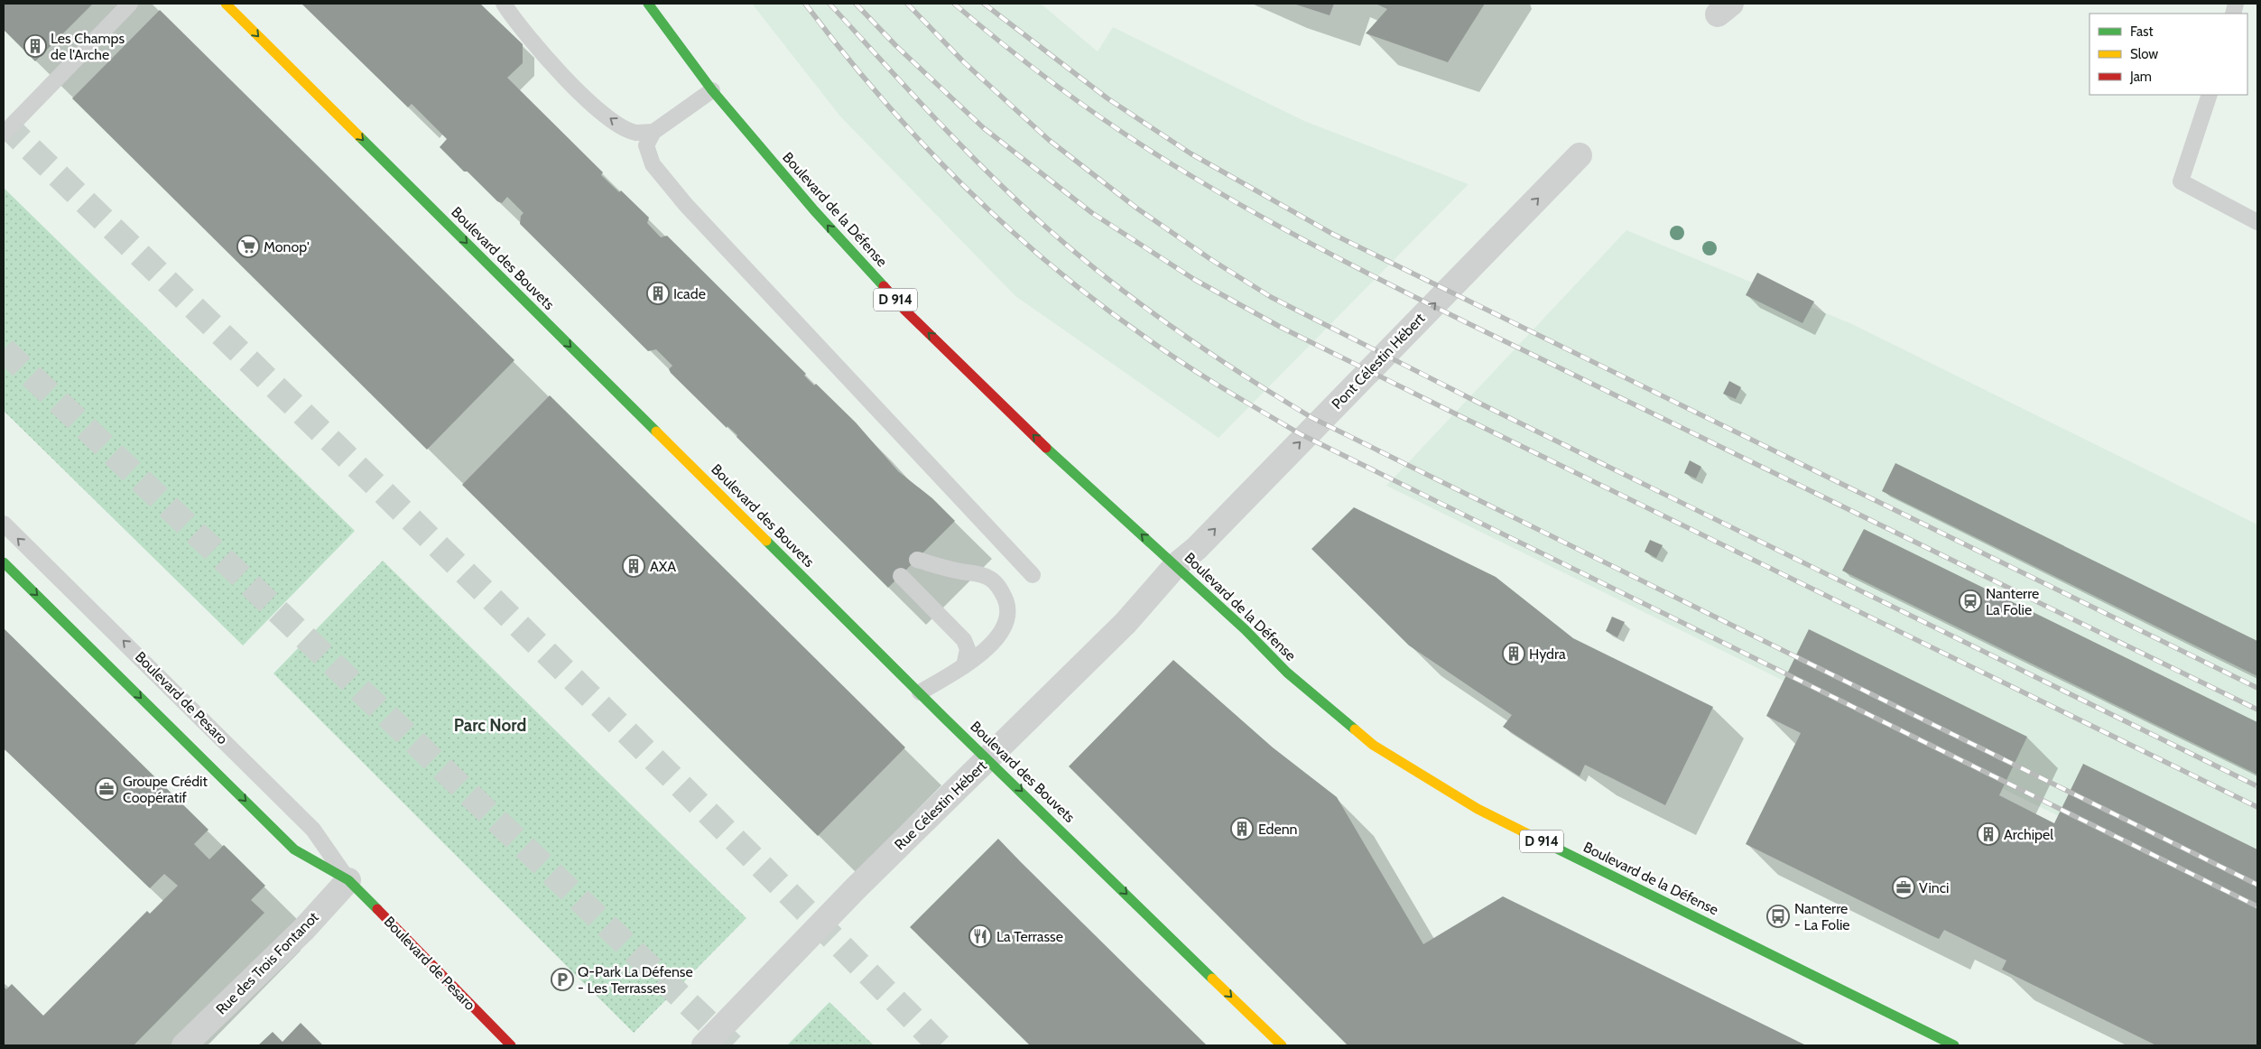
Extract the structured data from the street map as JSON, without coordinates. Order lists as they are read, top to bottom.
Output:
{
  "streets": {
    "main road": [
      "Boulevard de la Défense",
      "Boulevard des Bouvets",
      "D 914",
      "Boulevard de Pesaro"
    ],
    "street": ["Pont Célestin Hébert", "Rue Célestin Hébert", "Rue des Trois Fontanot"]
  },
  "crossings": [
    ["Boulevard de la Défense", "Pont Célestin Hébert"],
    ["Boulevard de la Défense", "Rue Célestin Hébert"],
    ["Boulevard des Bouvets", "Rue Célestin Hébert"],
    ["Pont Célestin Hébert", "Rue Célestin Hébert"],
    ["Boulevard de Pesaro", "Rue des Trois Fontanot"]
  ],
  "one_way": ["Boulevard de la Défense", "Boulevard des Bouvets", "Pont Célestin Hébert"],
  "districts": ["Parc Nord"],
  "places": {
    "building": [
      "Les Champs de l'Arche",
      "Icade",
      "AXA",
      "Hydra",
      "Edenn",
      "Archipel"
    ],
    "supermarket": ["Monop'"],
    "station": ["Nanterre La Folie"],
    "office": ["Groupe Crédit Coopératif", "Vinci"],
    "bus stop": ["Nanterre - La Folie"],
    "restaurant": ["La Terrasse"],
    "parking": ["Q-Park La Défense - Les Terrasses"]
  },
  "legend": ["Fast", "Slow", "Jam"]
}
